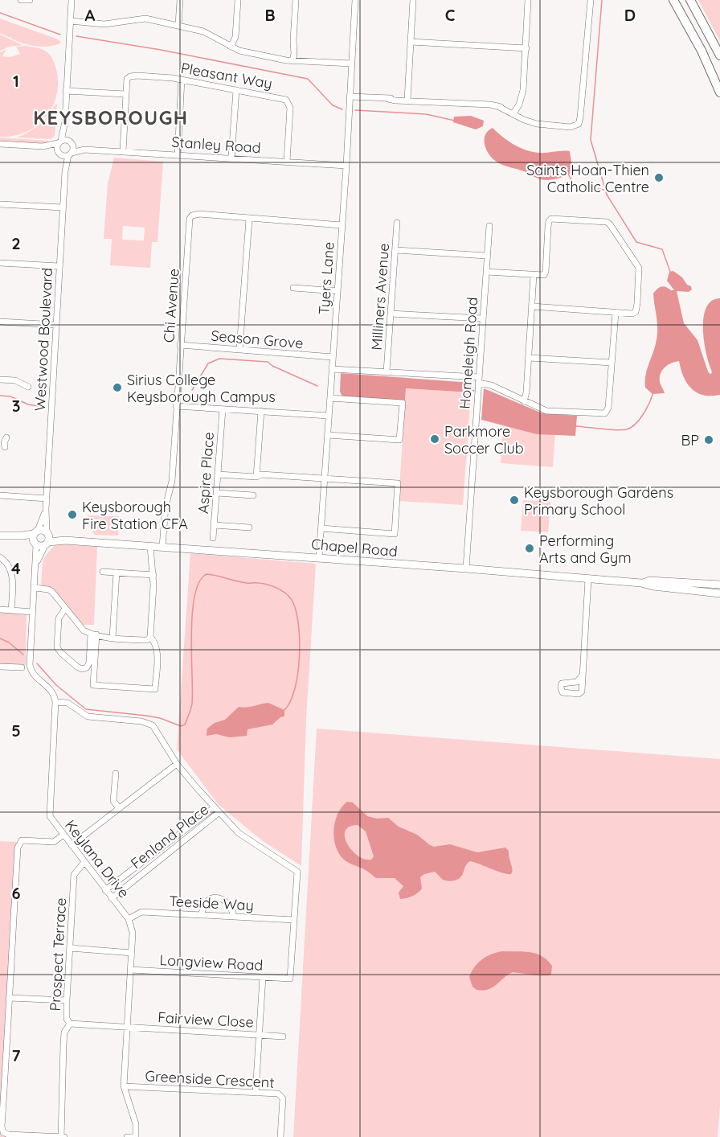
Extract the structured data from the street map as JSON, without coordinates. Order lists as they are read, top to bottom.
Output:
{
  "streets": {
    "main road": ["Chapel Road"],
    "street": [
      "Pleasant Way",
      "Stanley Road",
      "Tyers Lane",
      "Milliners Avenue",
      "Chi Avenue",
      "Westwood Boulevard",
      "Season Grove",
      "Homeleigh Road",
      "Aspire Place",
      "Fenland Place",
      "Keylana Drive",
      "Teeside Way",
      "Prospect Terrace",
      "Longview Road",
      "Fairview Close",
      "Greenside Crescent"
    ]
  },
  "crossings": [
    ["Pleasant Way", "Stanley Road"],
    ["Stanley Road", "Tyers Lane"],
    ["Stanley Road", "Westwood Boulevard"],
    ["Tyers Lane", "Chi Avenue"],
    ["Tyers Lane", "Season Grove"],
    ["Tyers Lane", "Chapel Road"],
    ["Chi Avenue", "Season Grove"],
    ["Chi Avenue", "Chapel Road"],
    ["Westwood Boulevard", "Chapel Road"],
    ["Homeleigh Road", "Chapel Road"],
    ["Fenland Place", "Keylana Drive"],
    ["Keylana Drive", "Teeside Way"],
    ["Keylana Drive", "Prospect Terrace"],
    ["Keylana Drive", "Longview Road"],
    ["Keylana Drive", "Fairview Close"],
    ["Keylana Drive", "Greenside Crescent"],
    ["Teeside Way", "Longview Road"],
    ["Prospect Terrace", "Fairview Close"]
  ],
  "districts": ["KEYSBOROUGH"],
  "places": [
    "Saints Hoan-Thien Catholic Centre",
    "Sirius College Keysborough Campus",
    "Parkmore Soccer Club",
    "BP",
    "Keysborough Gardens Primary School",
    "Keysborough Fire Station CFA",
    "Performing Arts and Gym"
  ],
  "grid": {
    "columns": [
      "A",
      "B",
      "C",
      "D"
    ],
    "rows": [
      "1",
      "2",
      "3",
      "4",
      "5",
      "6",
      "7"
    ]
  }
}
